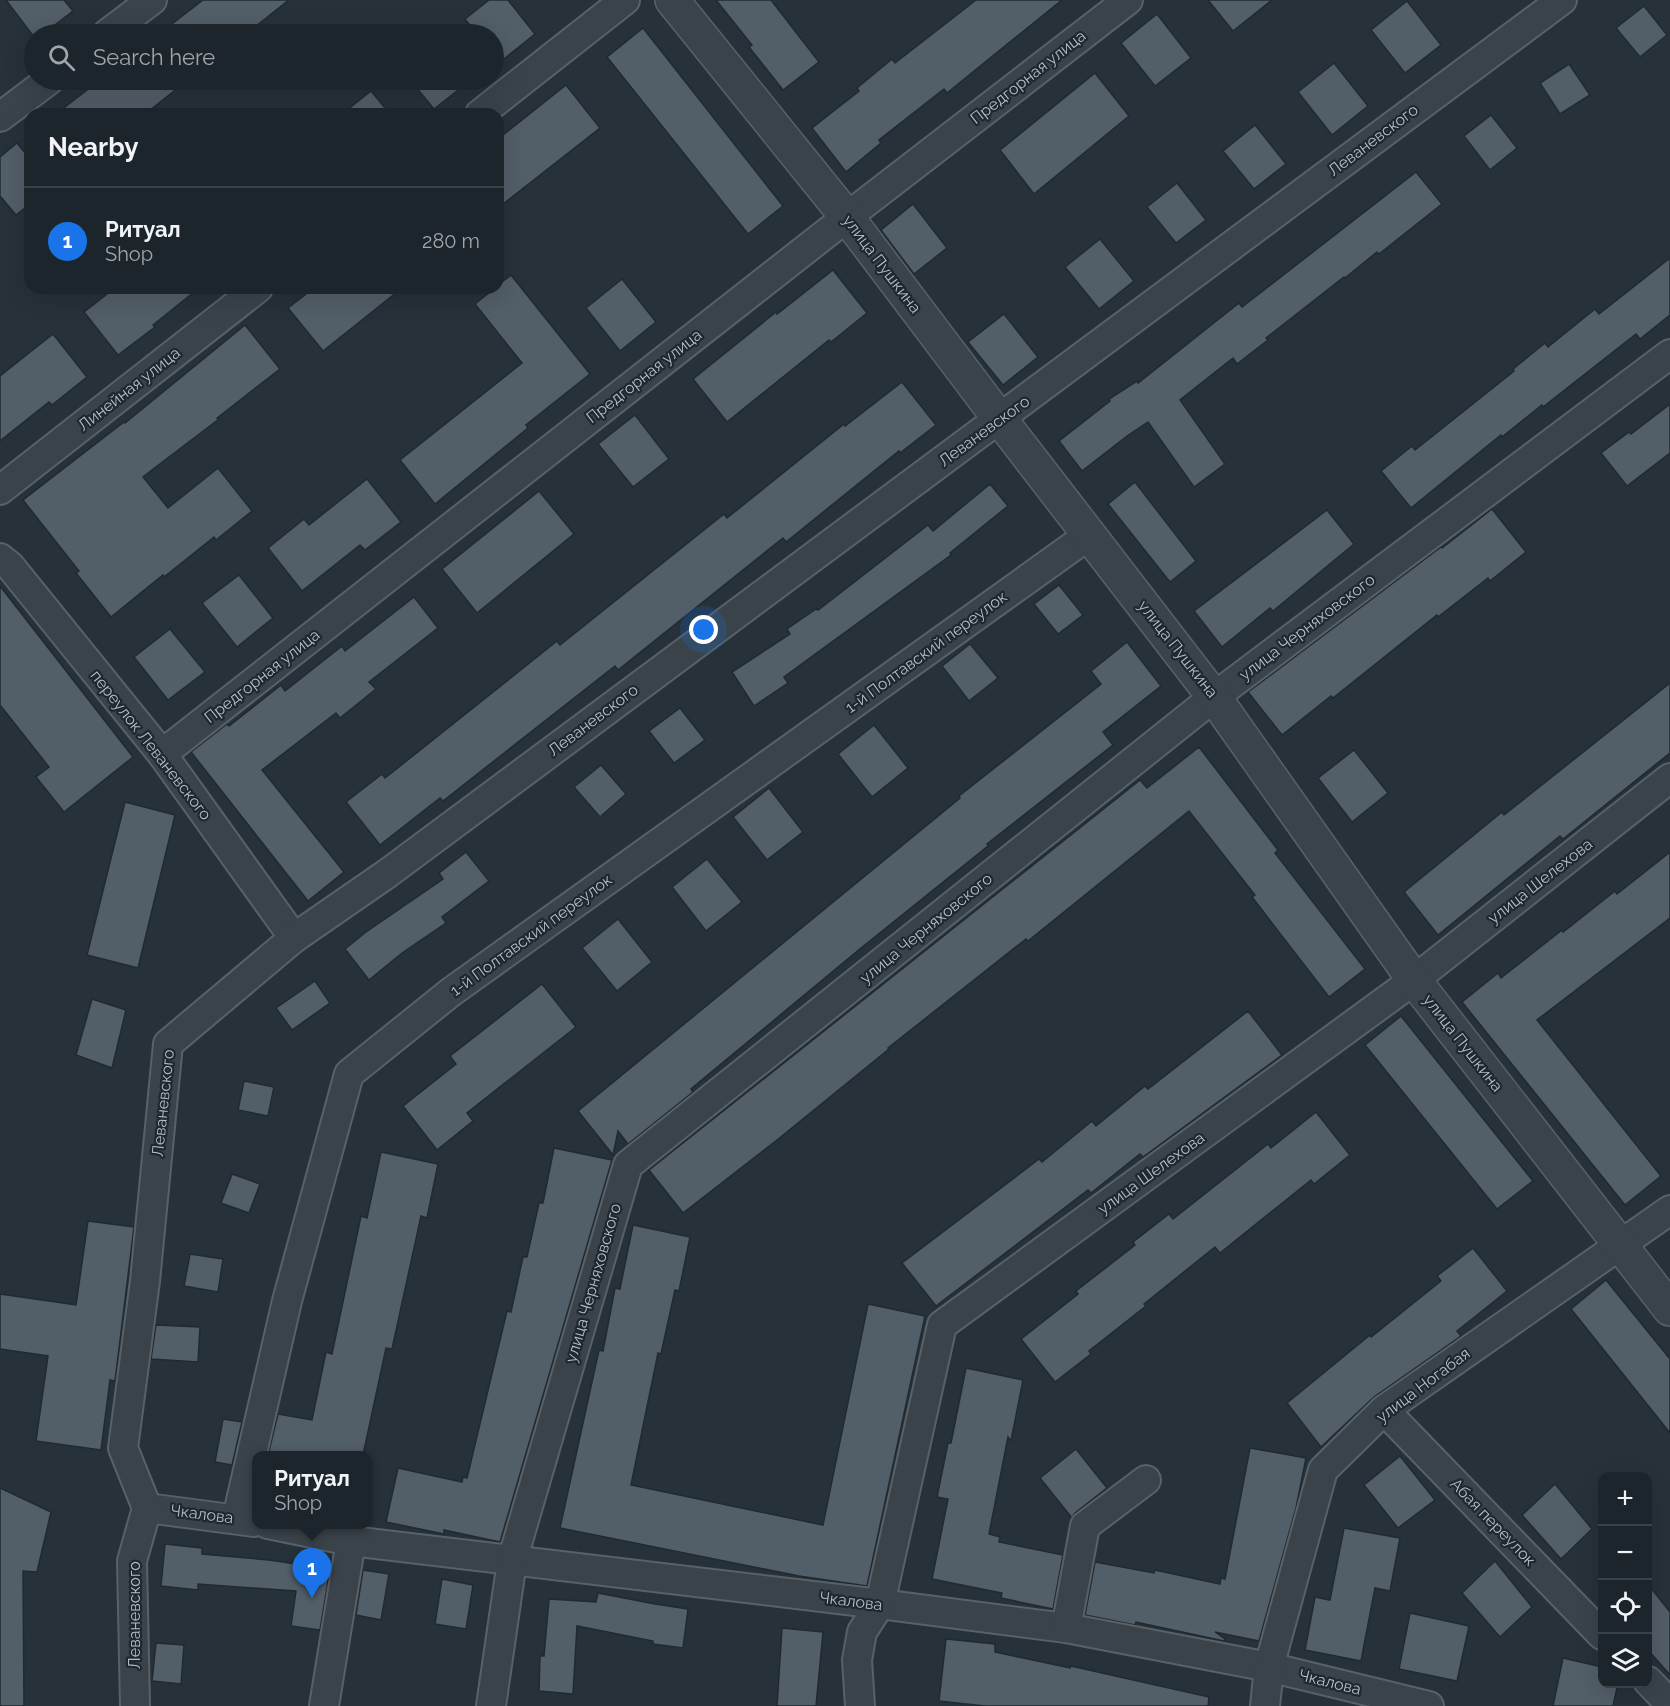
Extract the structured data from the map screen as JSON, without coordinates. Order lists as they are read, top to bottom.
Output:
{
  "streets": {
    "street": [
      "Предгорная улица",
      "Леваневского",
      "улица Пушкина",
      "Линейная улица",
      "улица Черняховского",
      "1-й Полтавский переулок",
      "переулок Леваневского",
      "улица Шелехова",
      "улица Ногабая",
      "Чкалова",
      "Абая переулок"
    ]
  },
  "crossings": [
    ["Предгорная улица", "улица Пушкина"],
    ["Предгорная улица", "переулок Леваневского"],
    ["Леваневского", "улица Пушкина"],
    ["Леваневского", "переулок Леваневского"],
    ["Леваневского", "Чкалова"],
    ["улица Пушкина", "улица Черняховского"],
    ["улица Пушкина", "1-й Полтавский переулок"],
    ["улица Пушкина", "улица Шелехова"],
    ["улица Пушкина", "улица Ногабая"],
    ["улица Черняховского", "Чкалова"],
    ["1-й Полтавский переулок", "Чкалова"],
    ["улица Шелехова", "Чкалова"],
    ["улица Ногабая", "Чкалова"],
    ["улица Ногабая", "Абая переулок"]
  ],
  "page": {
    "search": "Search here",
    "heading": "Nearby",
    "list": [
      {
        "mark": "1",
        "name": "Ритуал",
        "note": "Shop",
        "value": "280 m"
      }
    ],
    "popup": ["Ритуал", "Shop"],
    "map_buttons": ["+", "−"],
    "pins": "1"
  }
}
